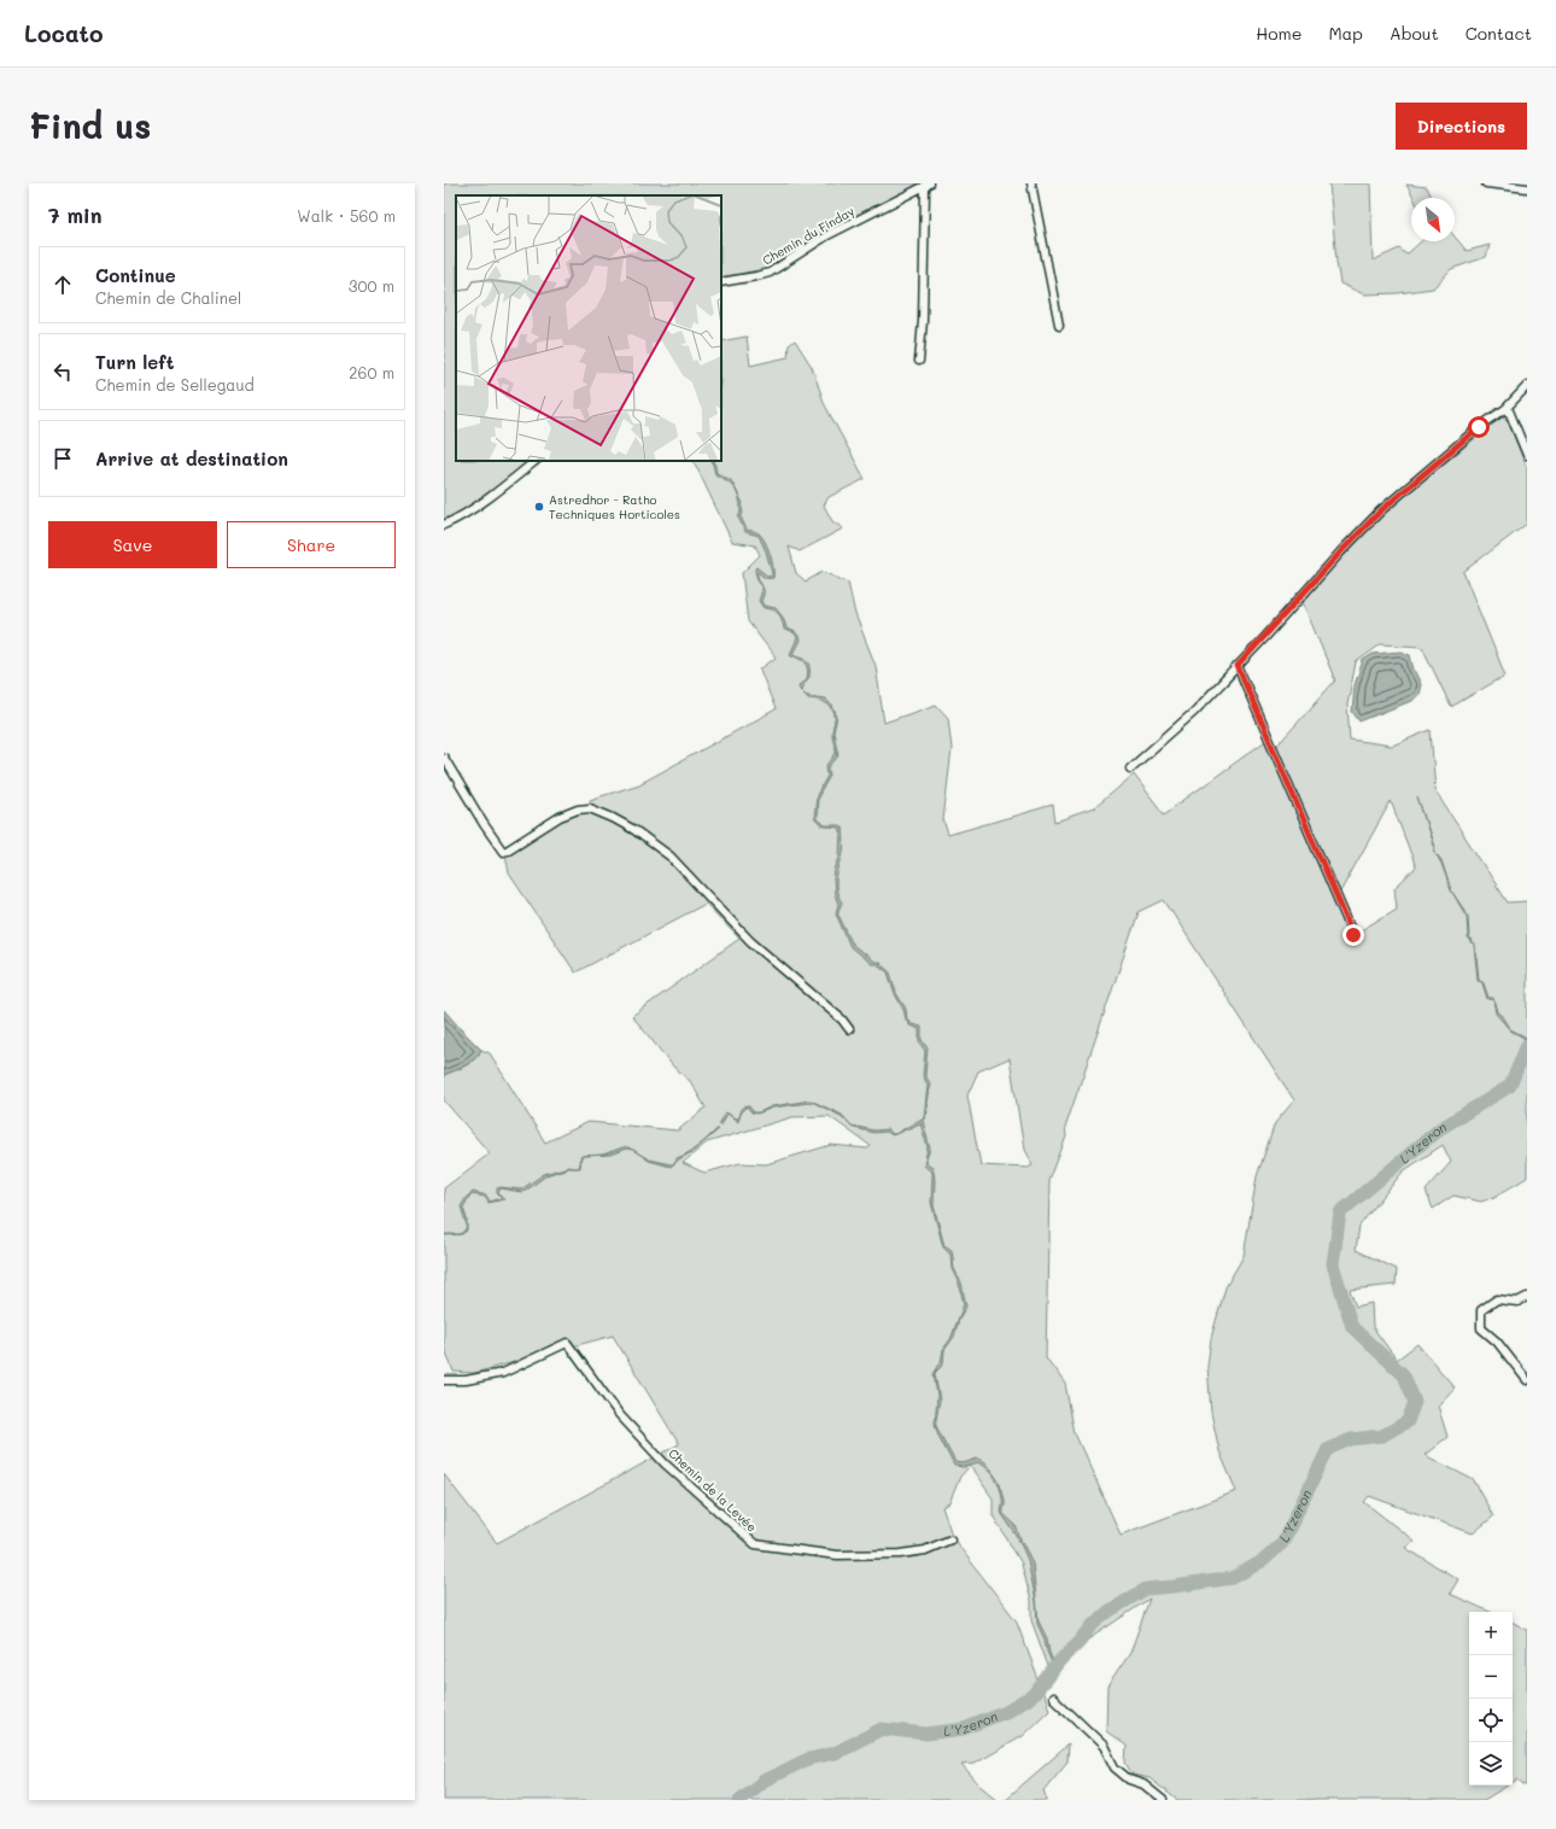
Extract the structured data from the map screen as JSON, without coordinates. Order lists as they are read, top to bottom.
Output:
{
  "streets": {
    "street": ["Chemin du Finday", "Chemin de la Levée"]
  },
  "water": ["L'Yzeron"],
  "places": ["Astredhor - Ratho Techniques Horticoles"],
  "north": "bottom right",
  "page": {
    "header": "Locato",
    "nav": [
      "Home",
      "Map",
      "About",
      "Contact"
    ],
    "buttons": [
      "Directions",
      ["Save", "Share"]
    ],
    "title": "Find us",
    "heading": ["7 min", "Walk · 560 m"],
    "list": [
      ["Continue", "Chemin de Chalinel", "300 m"],
      ["Turn left", "Chemin de Sellegaud", "260 m"],
      "Arrive at destination"
    ],
    "map_buttons": ["+", "−"]
  }
}
